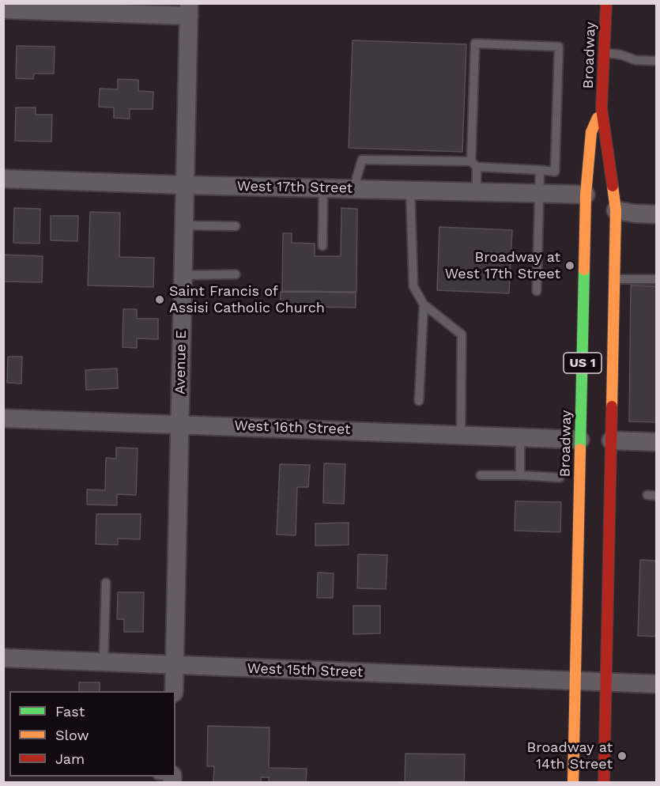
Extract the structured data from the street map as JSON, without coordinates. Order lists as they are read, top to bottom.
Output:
{
  "streets": {
    "main road": ["Broadway", "US 1"],
    "street": [
      "West 17th Street",
      "Avenue E",
      "West 16th Street",
      "West 15th Street"
    ]
  },
  "crossings": [
    ["Broadway", "West 17th Street"],
    ["Broadway", "West 16th Street"],
    ["Broadway", "West 15th Street"],
    ["West 17th Street", "Avenue E"],
    ["Avenue E", "West 16th Street"],
    ["Avenue E", "West 15th Street"]
  ],
  "places": ["Broadway at West 17th Street", "Saint Francis of Assisi Catholic Church", "Broadway at 14th Street"],
  "legend": ["Fast", "Slow", "Jam"]
}
